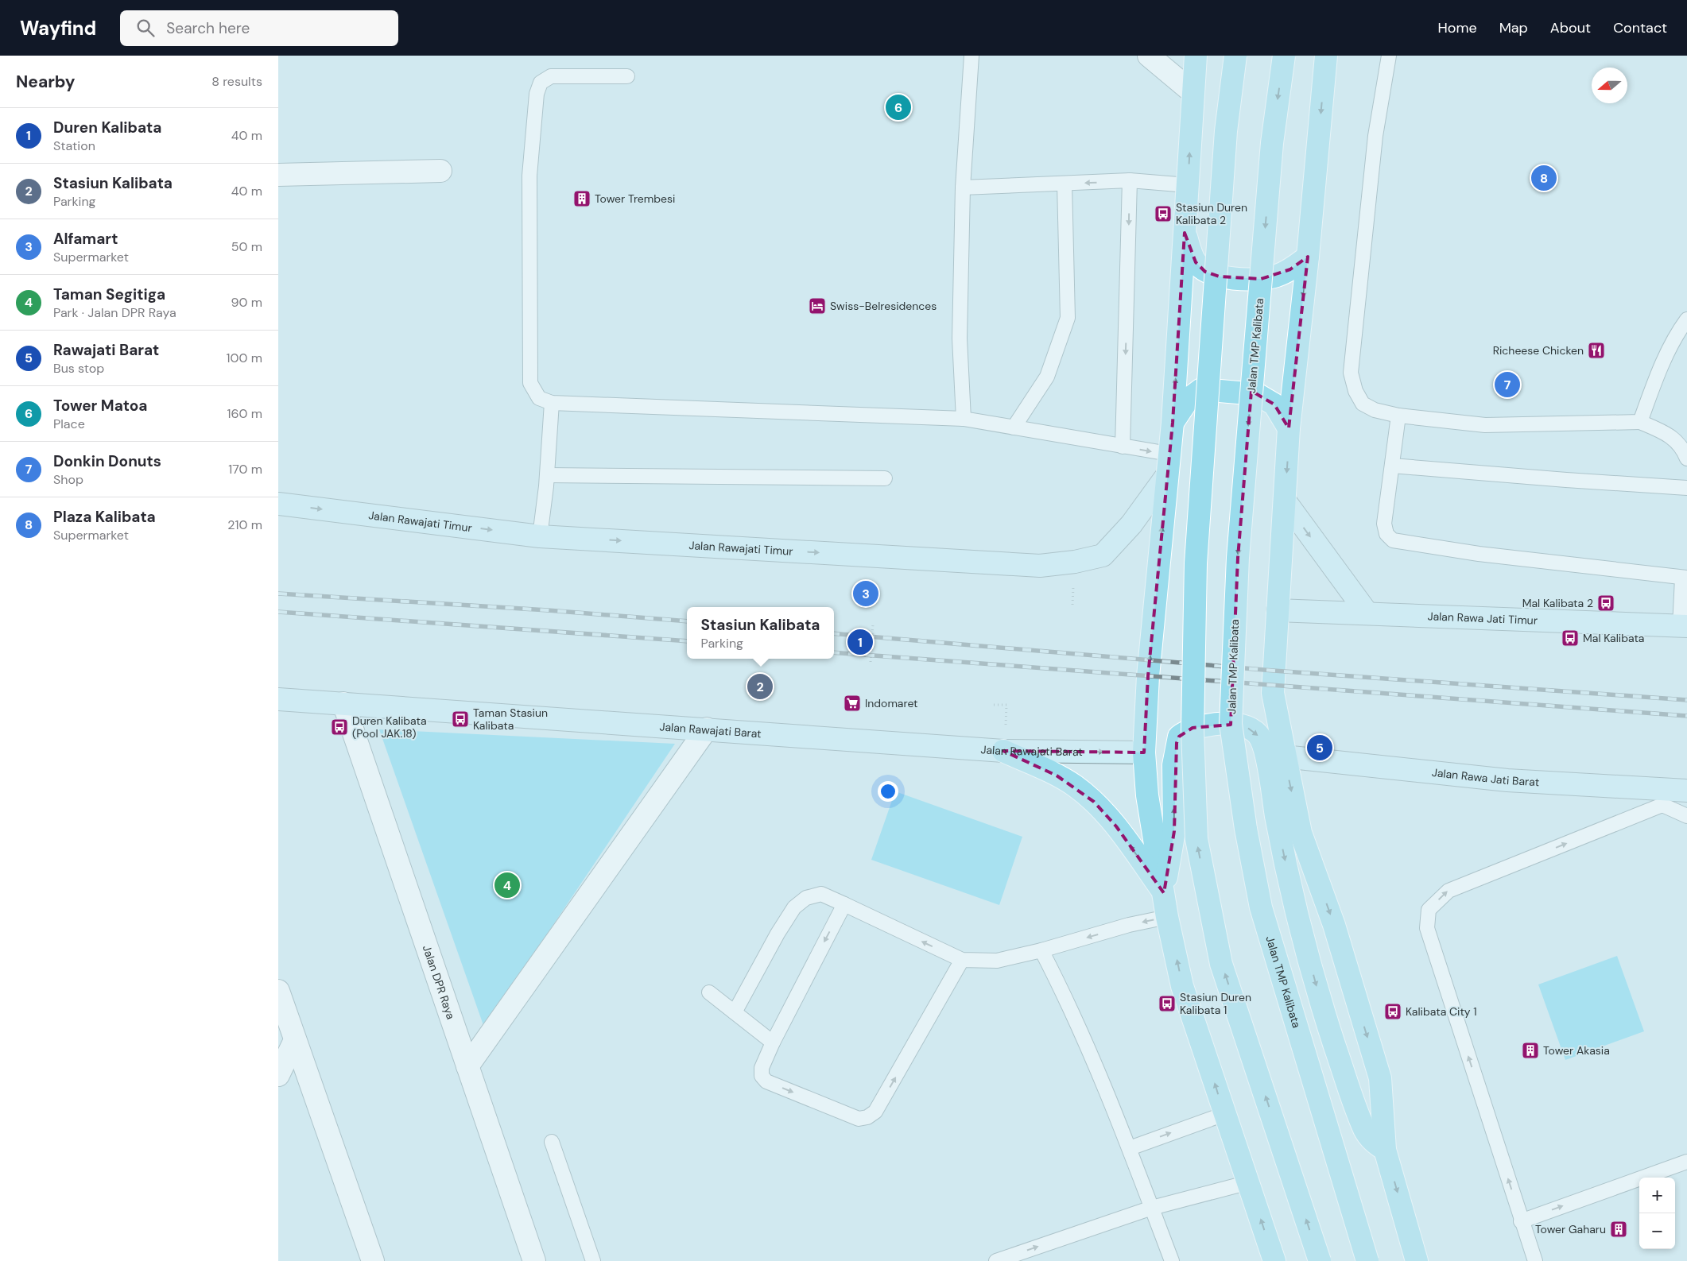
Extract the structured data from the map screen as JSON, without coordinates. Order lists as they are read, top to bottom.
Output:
{
  "streets": {
    "main road": ["Jalan TMP Kalibata"],
    "street": [
      "Jalan Rawajati Timur",
      "Jalan Rawa Jati Timur",
      "Jalan Rawajati Barat",
      "Jalan Rawa Jati Barat",
      "Jalan DPR Raya"
    ]
  },
  "crossings": [
    ["Jalan Rawajati Barat", "Jalan DPR Raya"]
  ],
  "one_way": ["Jalan Rawajati Timur"],
  "places": {
    "building": ["Tower Trembesi", "Tower Akasia", "Tower Gaharu"],
    "bus stop": [
      "Stasiun Duren Kalibata 2",
      "Mal Kalibata 2",
      "Mal Kalibata",
      "Taman Stasiun Kalibata",
      "Duren Kalibata (Pool JAK.18)",
      "Stasiun Duren Kalibata 1",
      "Kalibata City 1"
    ],
    "hotel": ["Swiss-Belresidences"],
    "restaurant": ["Richeese Chicken"],
    "supermarket": ["Indomaret"]
  },
  "north": "left",
  "page": {
    "header": "Wayfind",
    "search": "Search here",
    "nav": [
      "Home",
      "Map",
      "About",
      "Contact"
    ],
    "heading": ["Nearby", "8 results"],
    "pins": [
      "6",
      "8",
      "7",
      "3",
      "1",
      "2",
      "5",
      "4"
    ],
    "list": [
      {
        "mark": "1",
        "name": "Duren Kalibata",
        "note": "Station",
        "value": "40 m"
      },
      {
        "mark": "2",
        "name": "Stasiun Kalibata",
        "note": "Parking",
        "value": "40 m"
      },
      {
        "mark": "3",
        "name": "Alfamart",
        "note": "Supermarket",
        "value": "50 m"
      },
      {
        "mark": "4",
        "name": "Taman Segitiga",
        "note": "Park · Jalan DPR Raya",
        "value": "90 m"
      },
      {
        "mark": "5",
        "name": "Rawajati Barat",
        "note": "Bus stop",
        "value": "100 m"
      },
      {
        "mark": "6",
        "name": "Tower Matoa",
        "note": "Place",
        "value": "160 m"
      },
      {
        "mark": "7",
        "name": "Donkin Donuts",
        "note": "Shop",
        "value": "170 m"
      },
      {
        "mark": "8",
        "name": "Plaza Kalibata",
        "note": "Supermarket",
        "value": "210 m"
      }
    ],
    "popup": ["Stasiun Kalibata", "Parking"],
    "map_buttons": ["+", "−"]
  }
}
